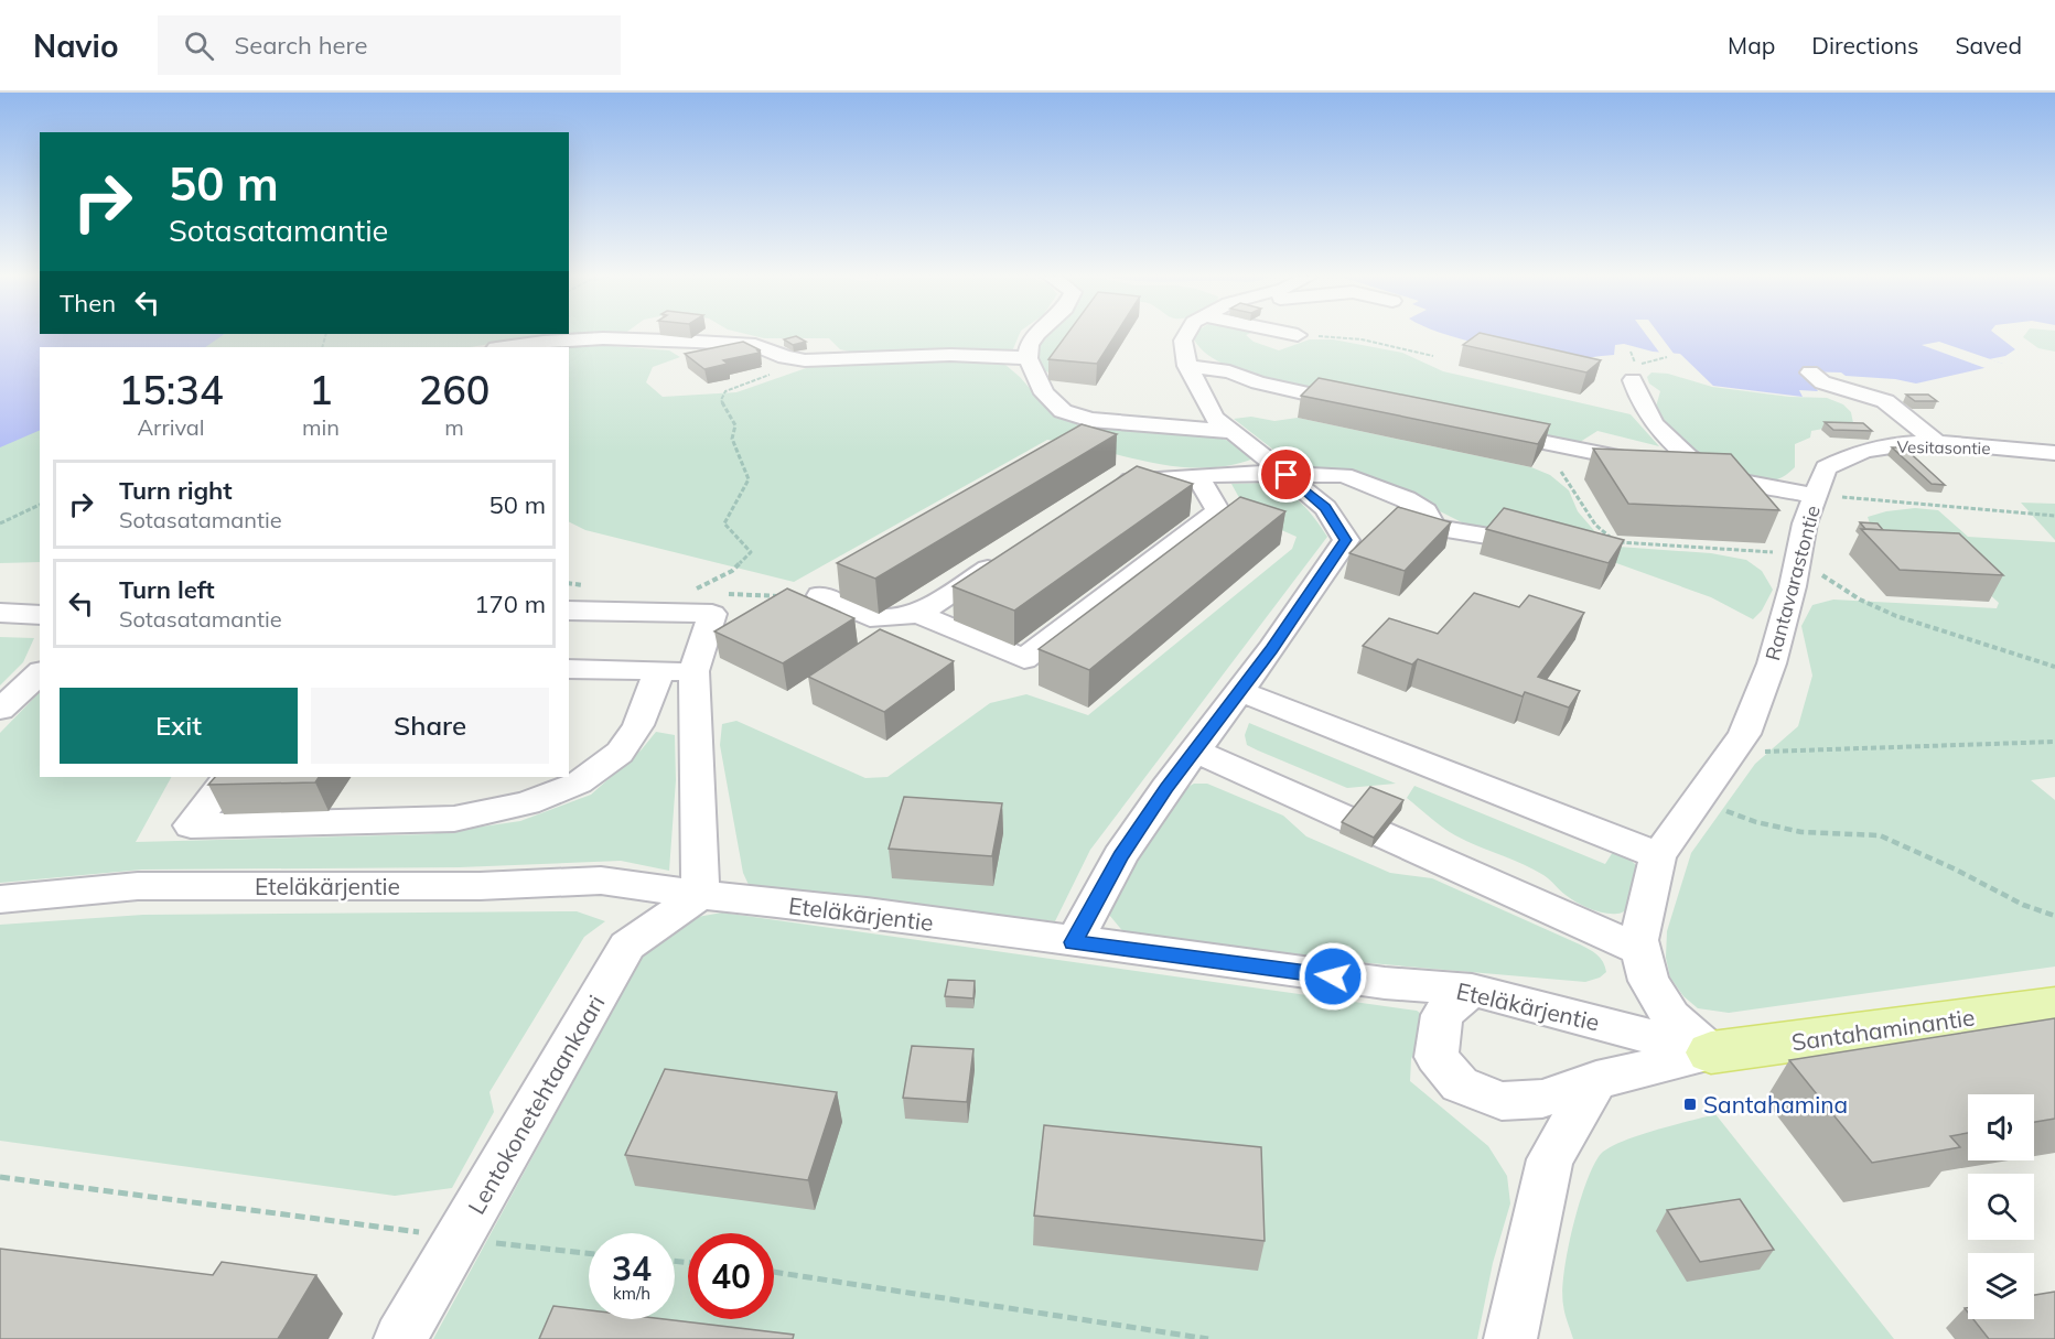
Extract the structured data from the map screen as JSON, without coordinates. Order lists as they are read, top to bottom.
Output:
{
  "streets": {
    "main road": ["Santahaminantie"],
    "street": [
      "Vesitasontie",
      "Rantavarastontie",
      "Eteläkärjentie",
      "Lentokonetehtaankaari"
    ]
  },
  "crossings": [
    ["Vesitasontie", "Rantavarastontie"],
    ["Rantavarastontie", "Eteläkärjentie"],
    ["Rantavarastontie", "Santahaminantie"],
    ["Eteläkärjentie", "Santahaminantie"],
    ["Eteläkärjentie", "Lentokonetehtaankaari"]
  ],
  "places": {
    "transit": ["Santahamina"]
  },
  "page": {
    "header": "Navio",
    "search": "Search here",
    "nav": ["Map", "Directions", "Saved"],
    "turn": ["50 m", "Sotasatamantie"],
    "then": "Then",
    "eta": [
      "15:34",
      "Arrival",
      "1",
      "min",
      "260",
      "m"
    ],
    "list": [
      {
        "name": "Turn right",
        "note": "Sotasatamantie",
        "value": "50 m"
      },
      {
        "name": "Turn left",
        "note": "Sotasatamantie",
        "value": "170 m"
      }
    ],
    "buttons": ["Exit", "Share"],
    "speed": "34 km/h",
    "limit": "40"
  }
}
